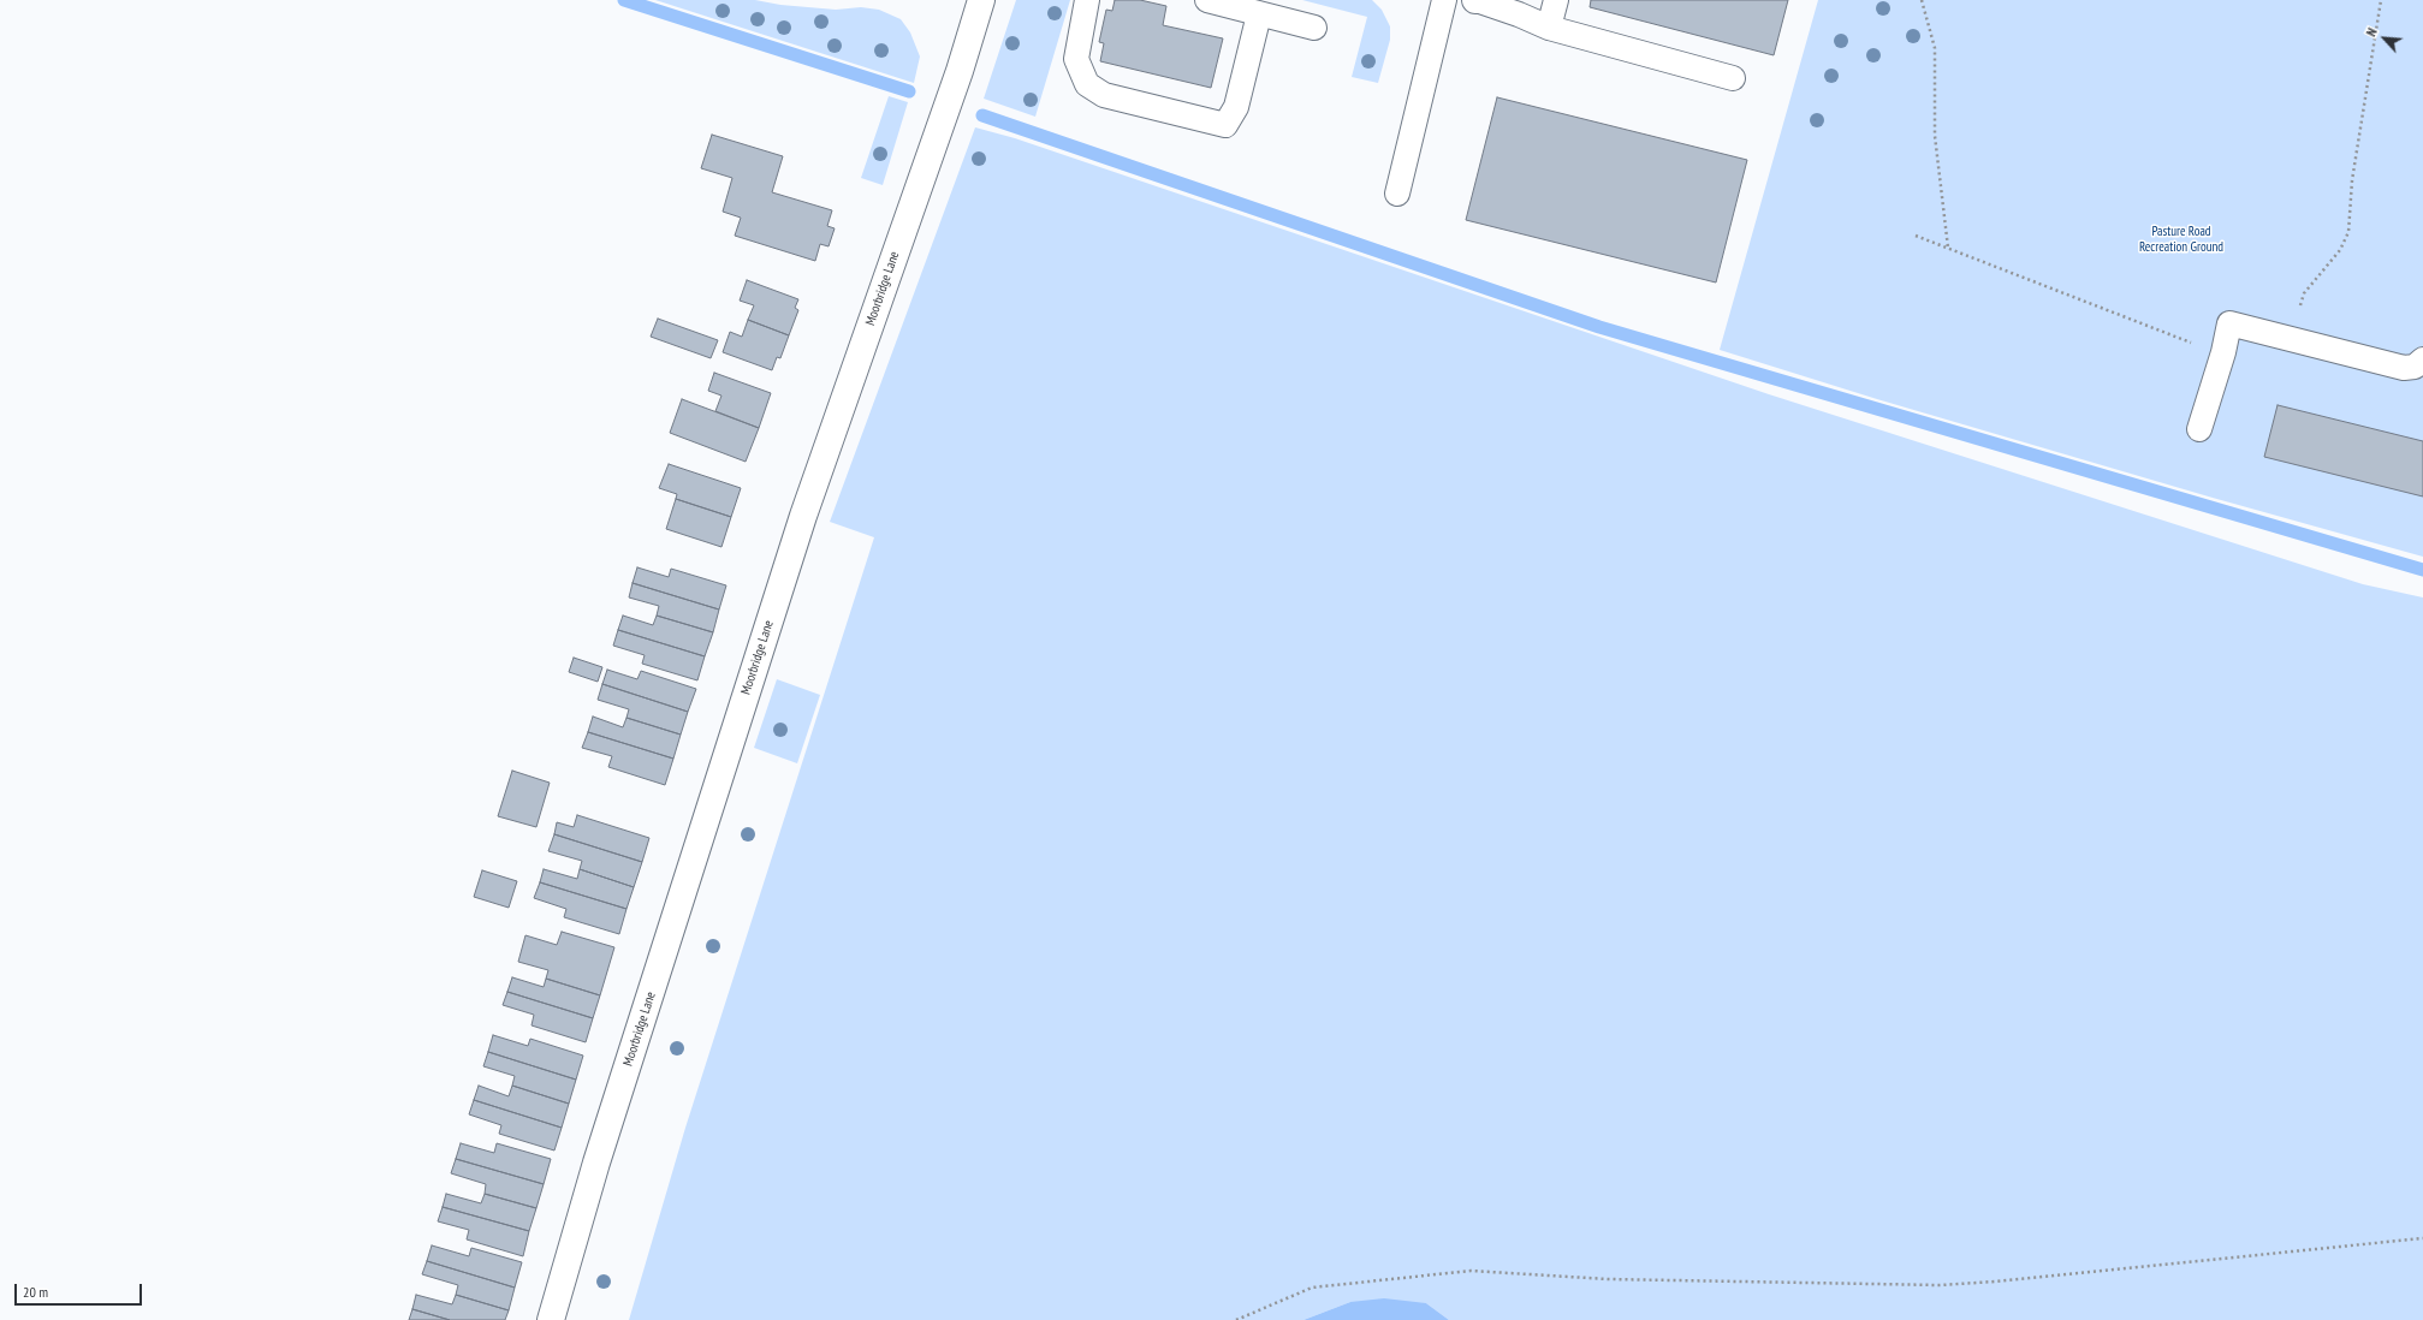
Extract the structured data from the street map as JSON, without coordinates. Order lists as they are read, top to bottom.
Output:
{
  "streets": {
    "street": ["Moorbridge Lane"]
  },
  "parks": ["Pasture Road Recreation Ground"],
  "scale_bar": "20 m",
  "north": "top left"
}
